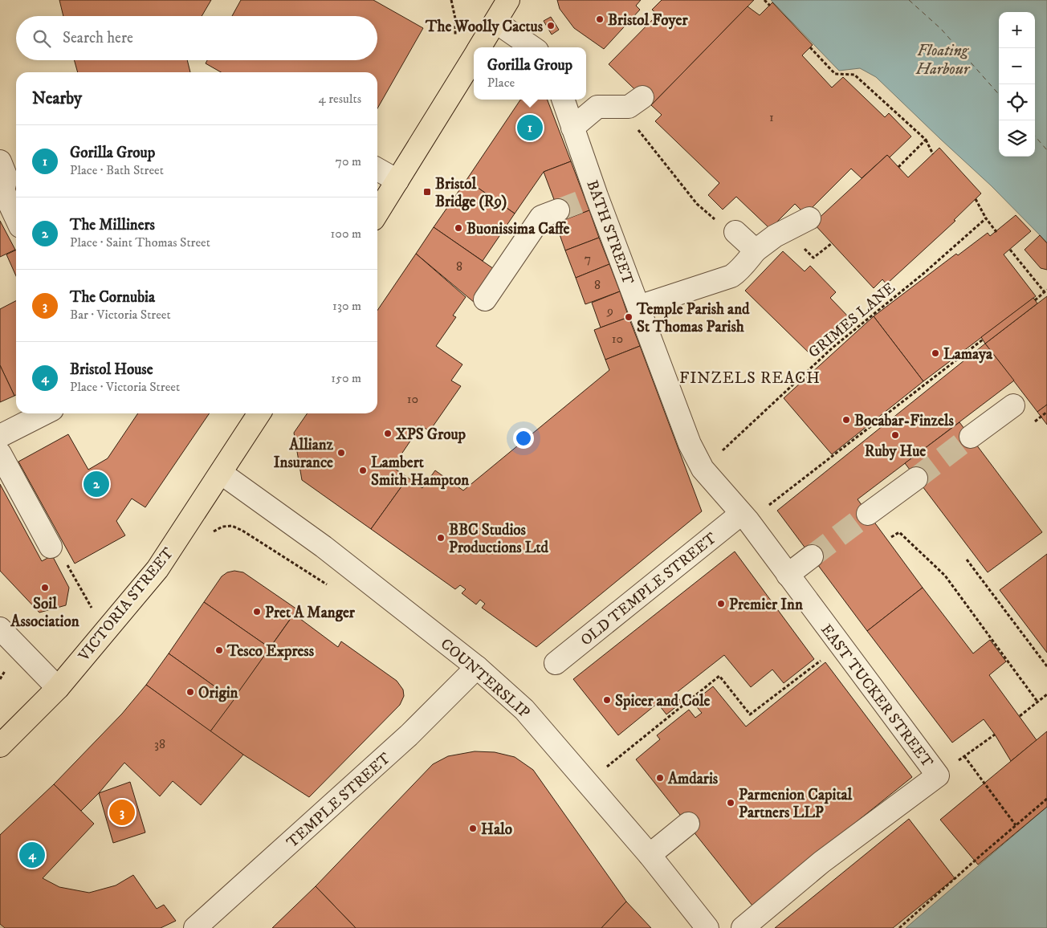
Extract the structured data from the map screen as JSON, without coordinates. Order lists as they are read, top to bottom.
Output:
{
  "streets": {
    "main road": ["VICTORIA STREET"],
    "street": [
      "BATH STREET",
      "OLD TEMPLE STREET",
      "COUNTERSLIP",
      "EAST TUCKER STREET",
      "TEMPLE STREET"
    ],
    "path": ["GRIMES LANE"]
  },
  "crossings": [
    ["BATH STREET", "GRIMES LANE"],
    ["BATH STREET", "OLD TEMPLE STREET"],
    ["BATH STREET", "EAST TUCKER STREET"],
    ["OLD TEMPLE STREET", "EAST TUCKER STREET"],
    ["VICTORIA STREET", "COUNTERSLIP"],
    ["COUNTERSLIP", "TEMPLE STREET"]
  ],
  "districts": ["FINZELS REACH"],
  "water": ["Floating Harbour"],
  "places": {
    "other": [
      "Bristol Foyer",
      "The Woolly Cactus",
      "Buonissima Caffe",
      "Temple Parish and St Thomas Parish",
      "Lamaya",
      "Bocabar-Finzels",
      "XPS Group",
      "Ruby Hue",
      "Allianz Insurance",
      "Lambert Smith Hampton",
      "BBC Studios Productions Ltd",
      "Soil Association",
      "Premier Inn",
      "Pret A Manger",
      "Tesco Express",
      "Origin",
      "Spicer and Cole",
      "Amdaris",
      "Parmenion Capital Partners LLP",
      "Halo"
    ],
    "transit": ["Bristol Bridge (R9)"]
  },
  "house_numbers": [
    "1",
    "7",
    "8",
    "8",
    "9",
    "10",
    "10",
    "38"
  ],
  "page": {
    "map_buttons": ["+", "−"],
    "search": "Search here",
    "popup": ["Gorilla Group", "Place"],
    "heading": ["Nearby", "4 results"],
    "pins": [
      "1",
      "2",
      "3",
      "4"
    ],
    "list": [
      {
        "mark": "1",
        "name": "Gorilla Group",
        "note": "Place · Bath Street",
        "value": "70 m"
      },
      {
        "mark": "2",
        "name": "The Milliners",
        "note": "Place · Saint Thomas Street",
        "value": "100 m"
      },
      {
        "mark": "3",
        "name": "The Cornubia",
        "note": "Bar · Victoria Street",
        "value": "130 m"
      },
      {
        "mark": "4",
        "name": "Bristol House",
        "note": "Place · Victoria Street",
        "value": "150 m"
      }
    ]
  }
}
